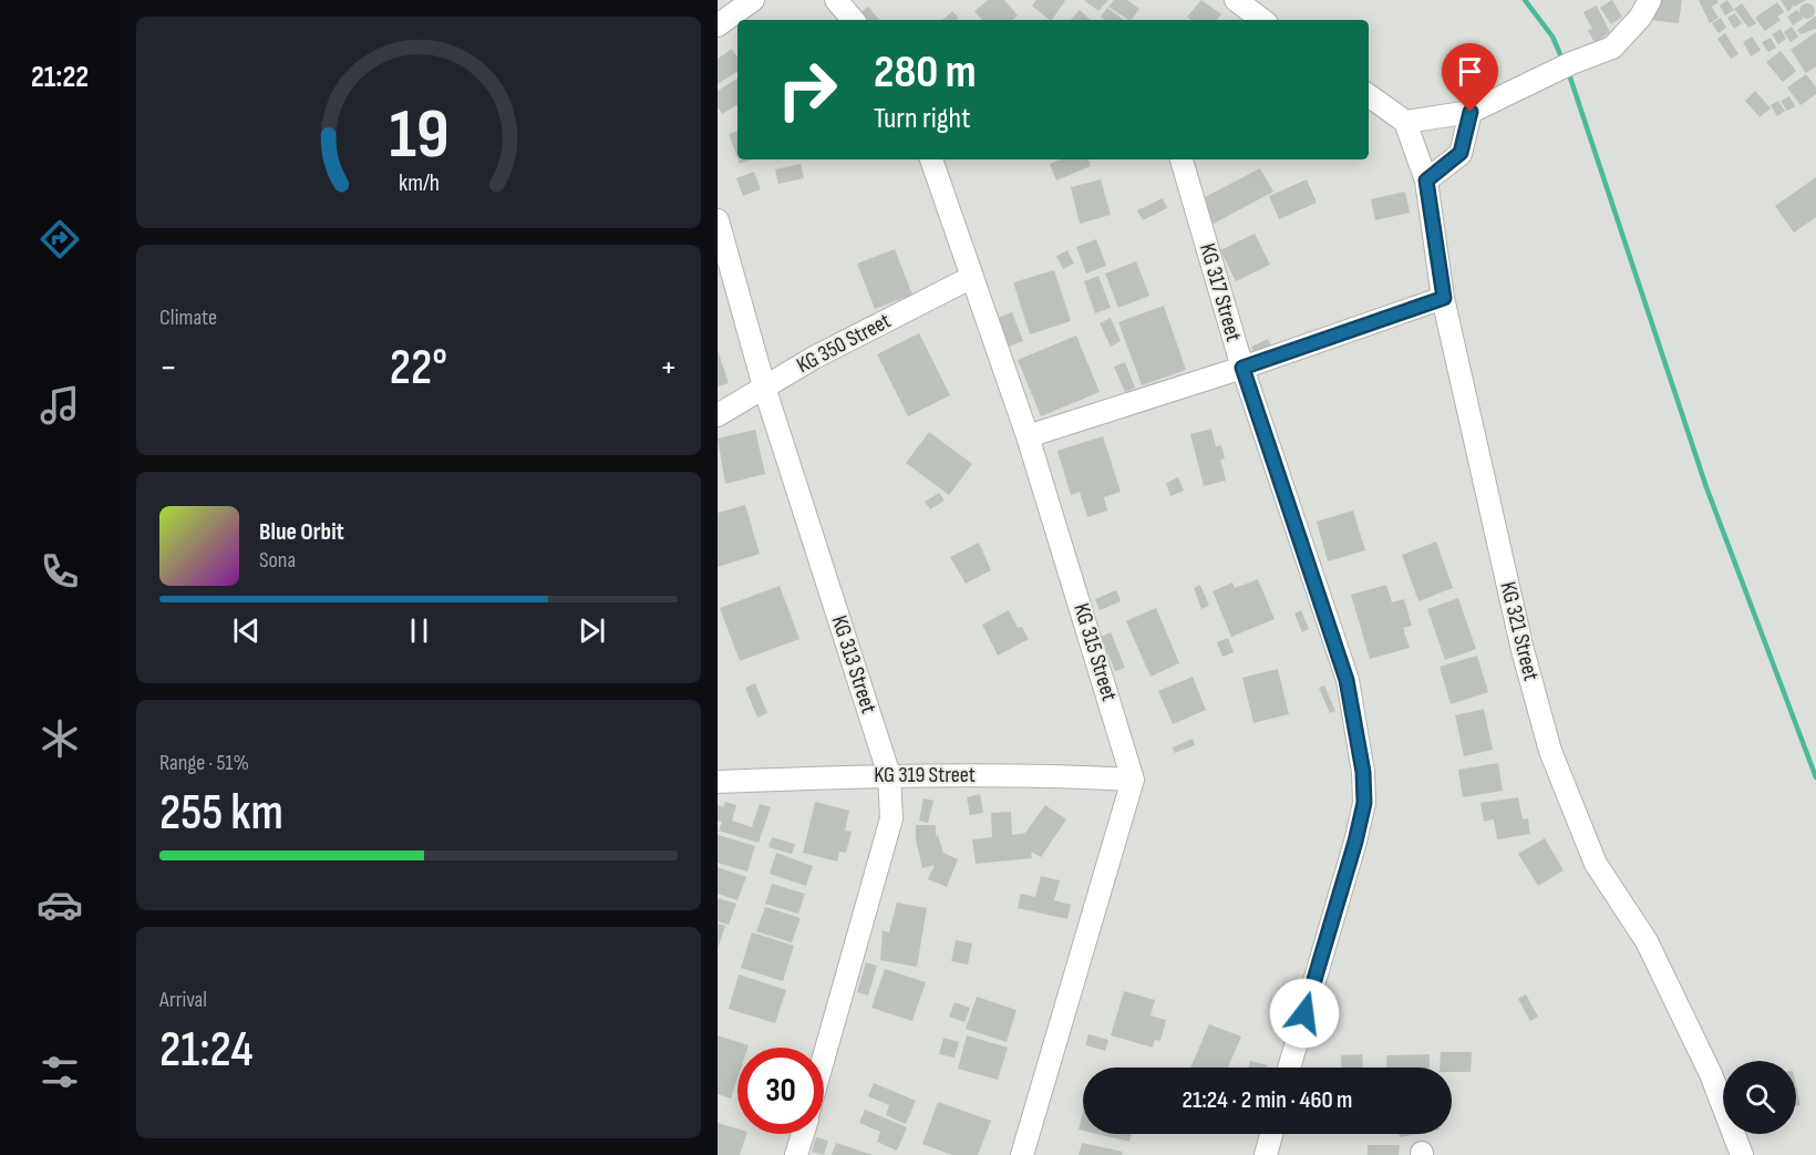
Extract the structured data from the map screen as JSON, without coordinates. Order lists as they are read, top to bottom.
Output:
{
  "streets": {
    "street": [
      "KG 317 Street",
      "KG 350 Street",
      "KG 321 Street",
      "KG 315 Street",
      "KG 313 Street",
      "KG 319 Street"
    ]
  },
  "crossings": [
    ["KG 350 Street", "KG 315 Street"],
    ["KG 350 Street", "KG 313 Street"],
    ["KG 315 Street", "KG 319 Street"],
    ["KG 313 Street", "KG 319 Street"]
  ],
  "page": {
    "tabs": "21:22",
    "turn": ["280 m", "Turn right"],
    "tile": [
      "Climate",
      ["Range · 51%", "255 km"],
      ["Arrival", "21:24"]
    ],
    "heat": ["−", "22°", "+"],
    "song": ["Blue Orbit", "Sona"],
    "limit": "30",
    "trip": "21:24 · 2 min · 460 m",
    "gauge": ["19", "km/h"]
  }
}
